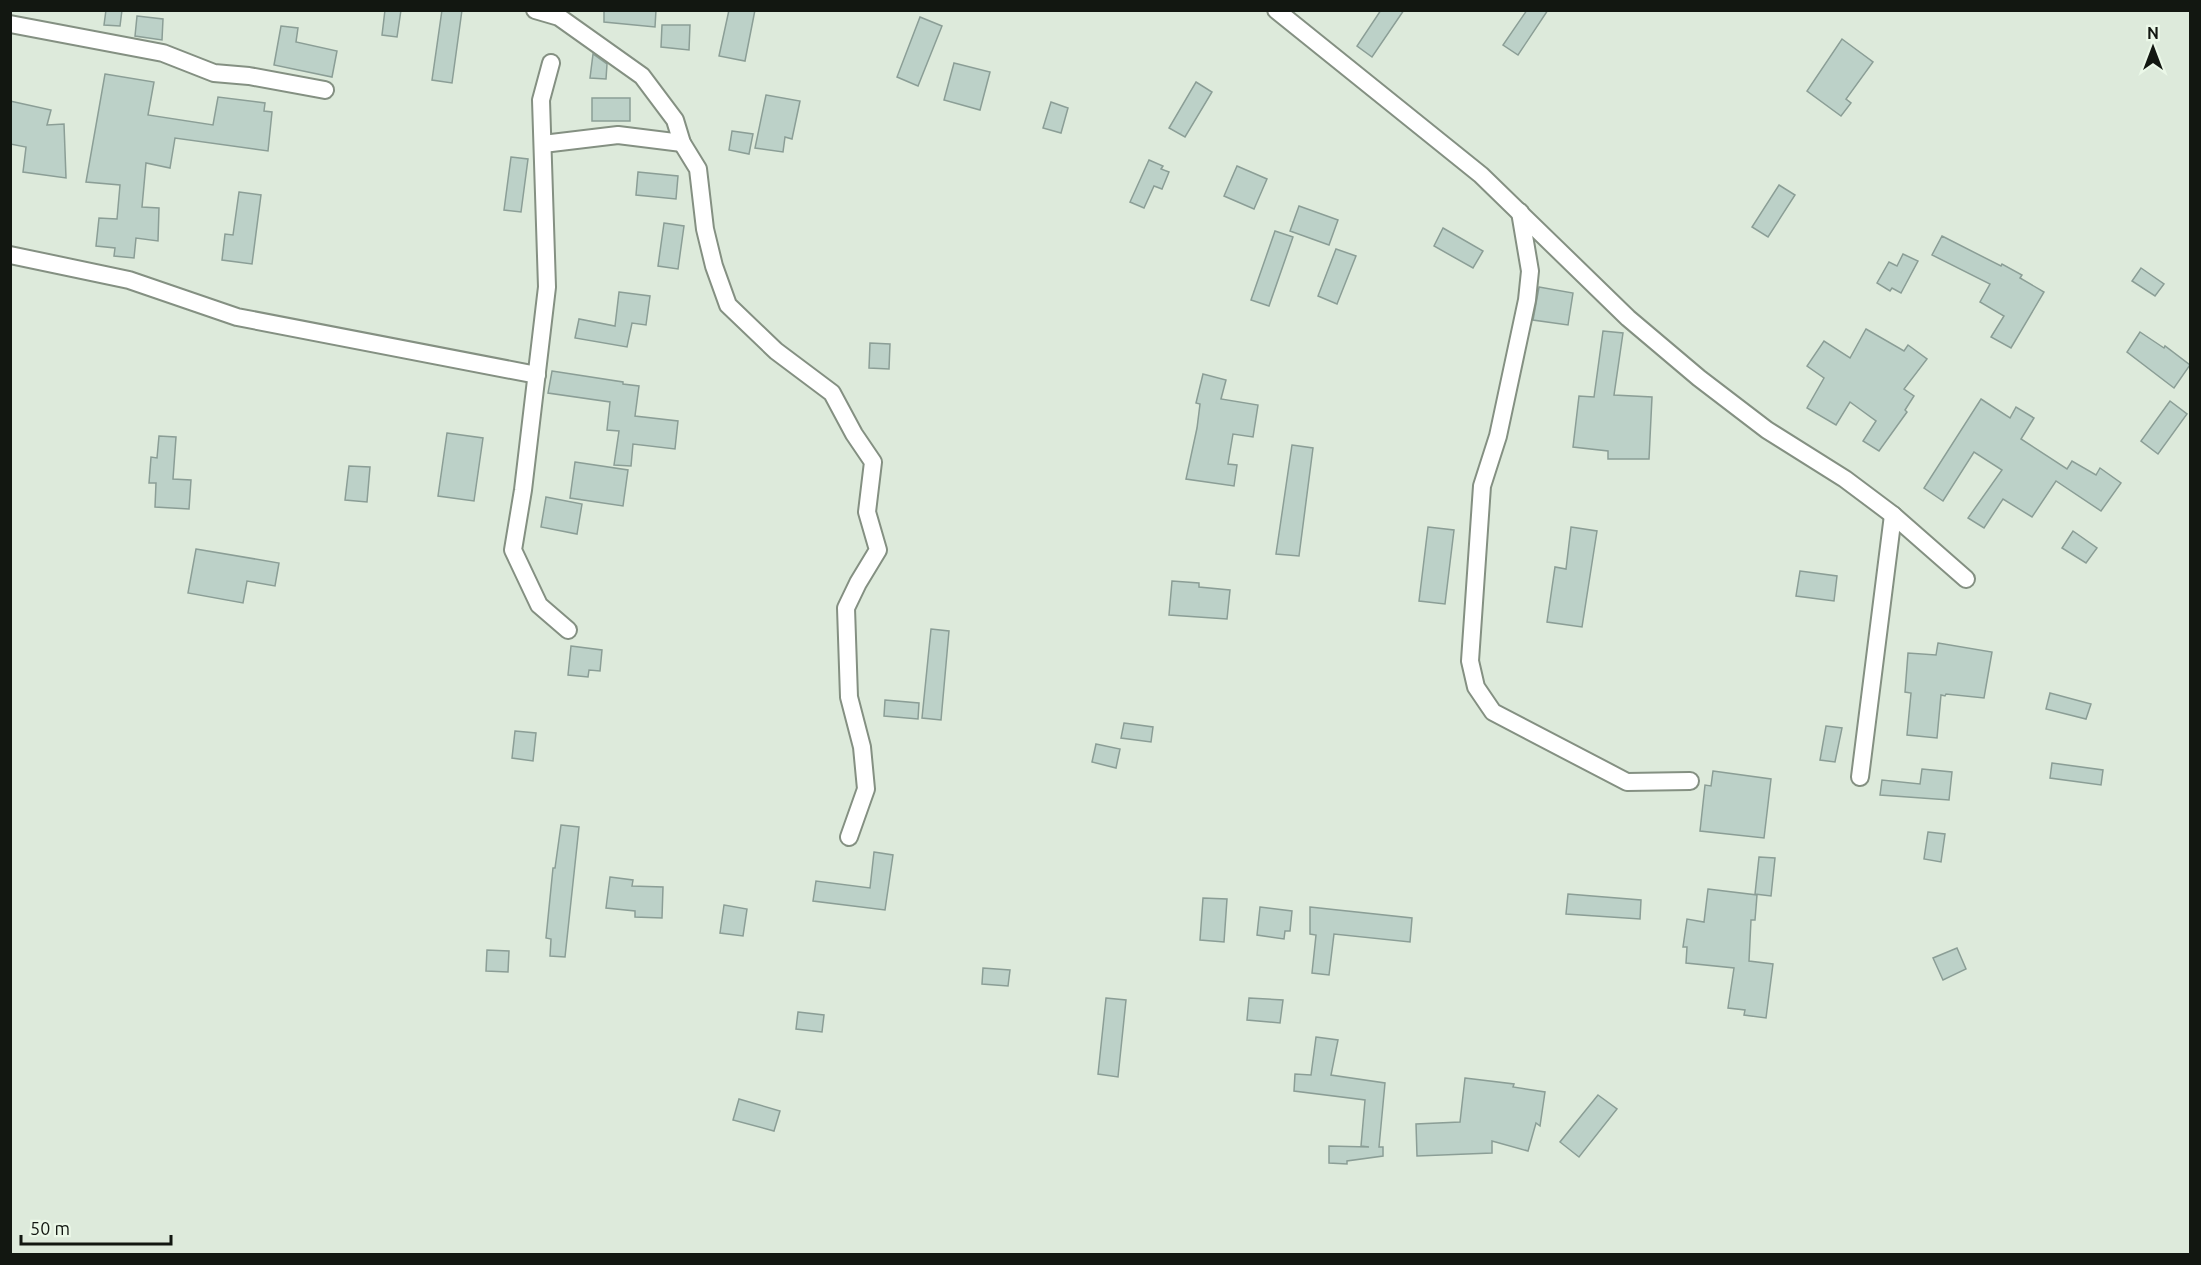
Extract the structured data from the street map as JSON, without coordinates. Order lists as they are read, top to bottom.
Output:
{
  "scale_bar": "50 m",
  "north": "top"
}
